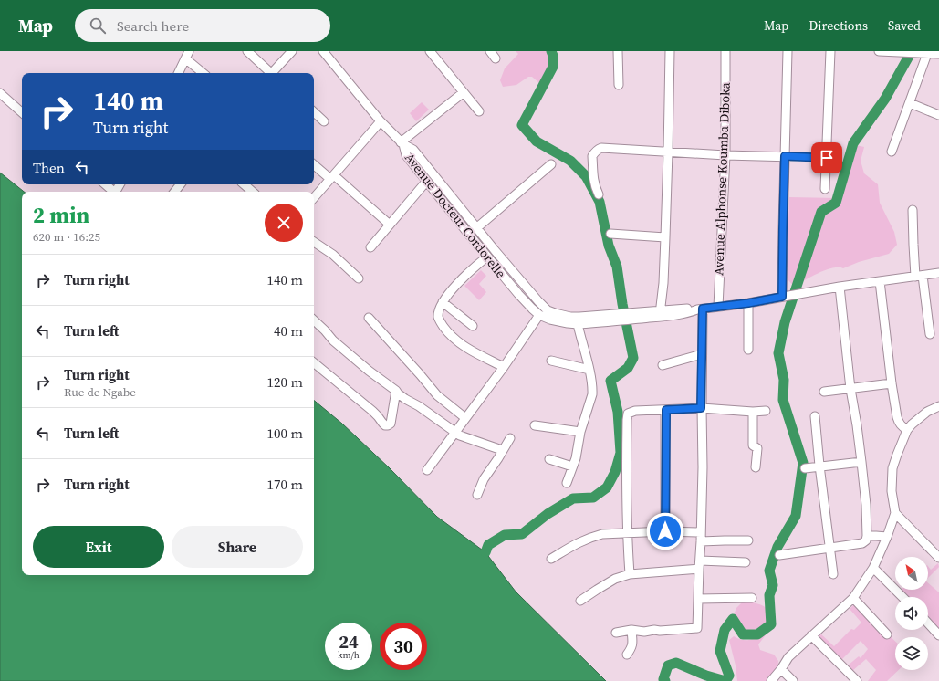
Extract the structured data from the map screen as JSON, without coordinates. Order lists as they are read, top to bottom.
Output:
{
  "streets": {
    "street": ["Avenue Alphonse Koumba Diboka", "Avenue Docteur Cordorelle"]
  },
  "north": "top left",
  "page": {
    "header": "Map",
    "search": "Search here",
    "nav": ["Map", "Directions", "Saved"],
    "turn": ["140 m", "Turn right"],
    "then": "Then",
    "heading": ["2 min", "620 m · 16:25"],
    "list": [
      {
        "name": "Turn right",
        "value": "140 m"
      },
      {
        "name": "Turn left",
        "value": "40 m"
      },
      {
        "name": "Turn right",
        "note": "Rue de Ngabe",
        "value": "120 m"
      },
      {
        "name": "Turn left",
        "value": "100 m"
      },
      {
        "name": "Turn right",
        "value": "170 m"
      }
    ],
    "buttons": ["Exit", "Share"],
    "speed": "24 km/h",
    "limit": "30"
  }
}
